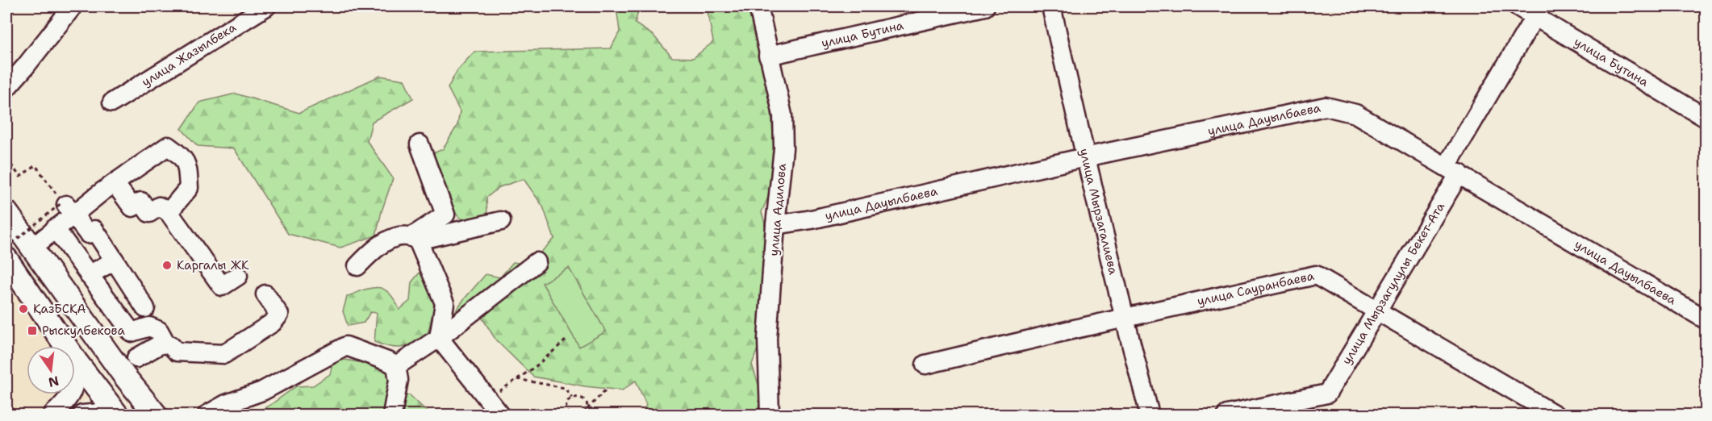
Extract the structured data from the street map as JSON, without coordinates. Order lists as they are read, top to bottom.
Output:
{
  "streets": {
    "street": [
      "улица Бутина",
      "улица Жазылбека",
      "улица Дауылбаева",
      "улица Адилова",
      "улица Мырзагалиева",
      "улица Мырзагулулы Бекет-Ата",
      "улица Сауранбаева"
    ]
  },
  "crossings": [
    ["улица Бутина", "улица Адилова"],
    ["улица Бутина", "улица Мырзагулулы Бекет-Ата"],
    ["улица Дауылбаева", "улица Адилова"],
    ["улица Дауылбаева", "улица Мырзагалиева"],
    ["улица Дауылбаева", "улица Мырзагулулы Бекет-Ата"],
    ["улица Мырзагалиева", "улица Сауранбаева"],
    ["улица Мырзагулулы Бекет-Ата", "улица Сауранбаева"]
  ],
  "places": {
    "other": ["Каргалы ЖК", "ҚазБСҚА"],
    "transit": ["Рыскулбекова"]
  },
  "north": "bottom"
}
